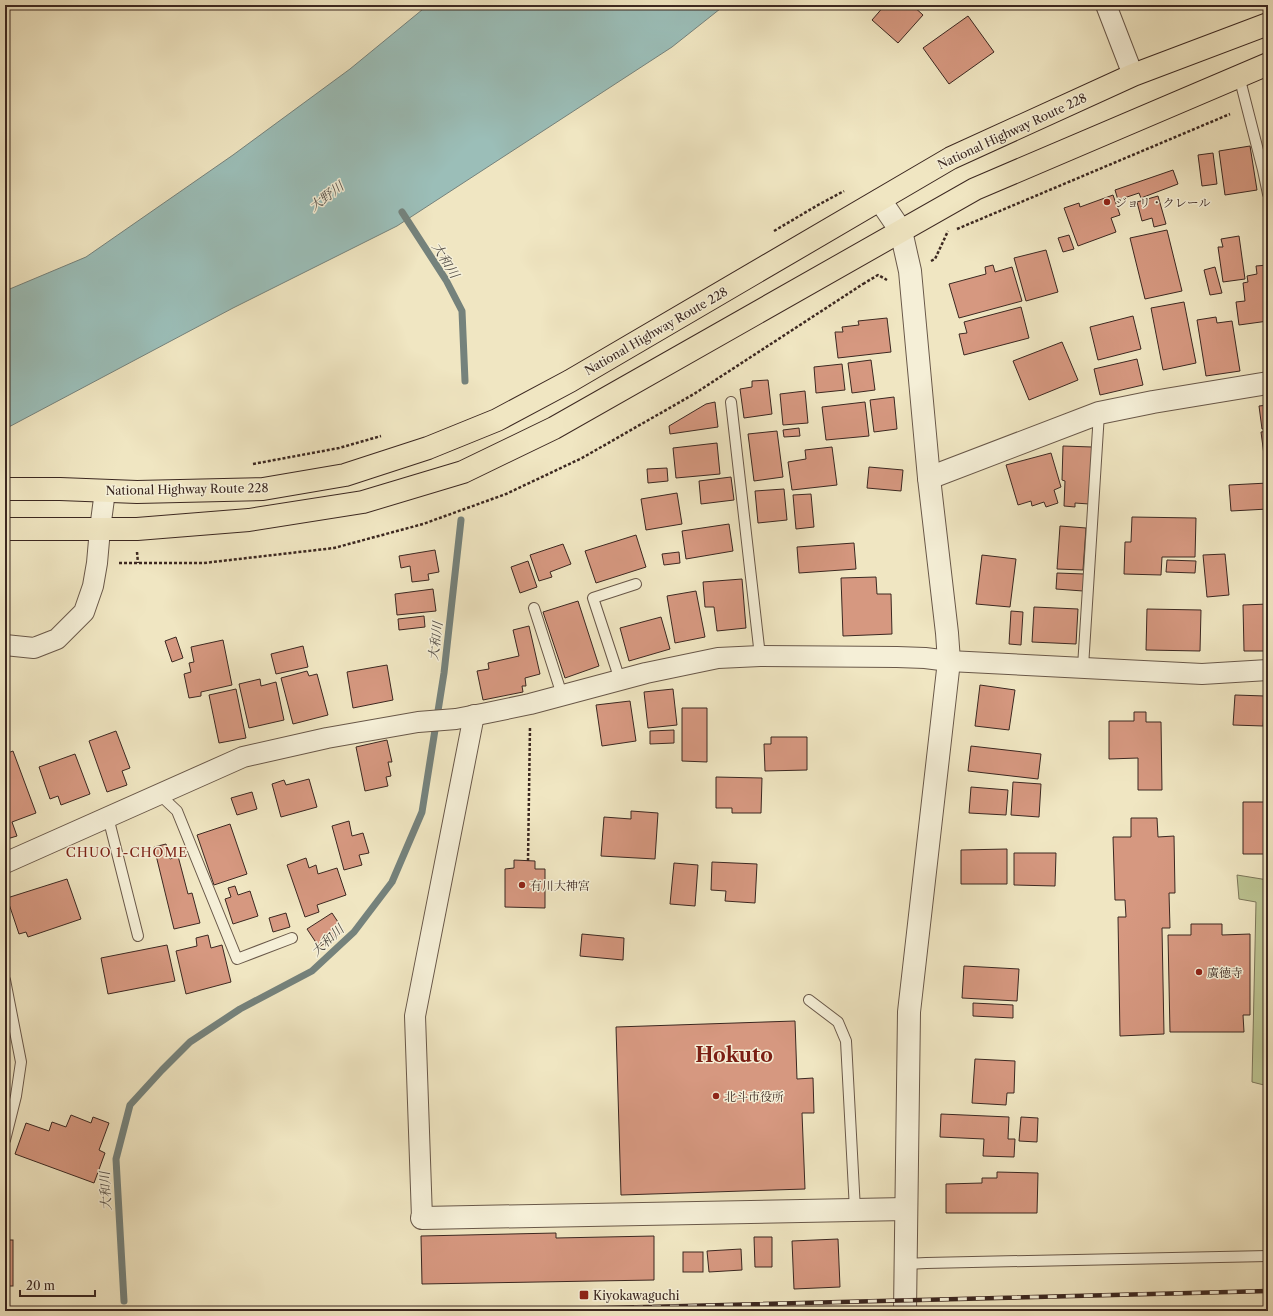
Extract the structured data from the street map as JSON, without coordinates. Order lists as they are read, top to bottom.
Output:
{
  "streets": {
    "highway": ["National Highway Route 228"]
  },
  "districts": ["CHUO 1-CHOME", "Hokuto"],
  "water": ["大野川", "大和川"],
  "places": {
    "other": [
      "ジョリ・クレール",
      "有川大神宮",
      "廣徳寺",
      "北斗市役所"
    ],
    "transit": ["Kiyokawaguchi"]
  },
  "scale_bar": "20 m"
}
